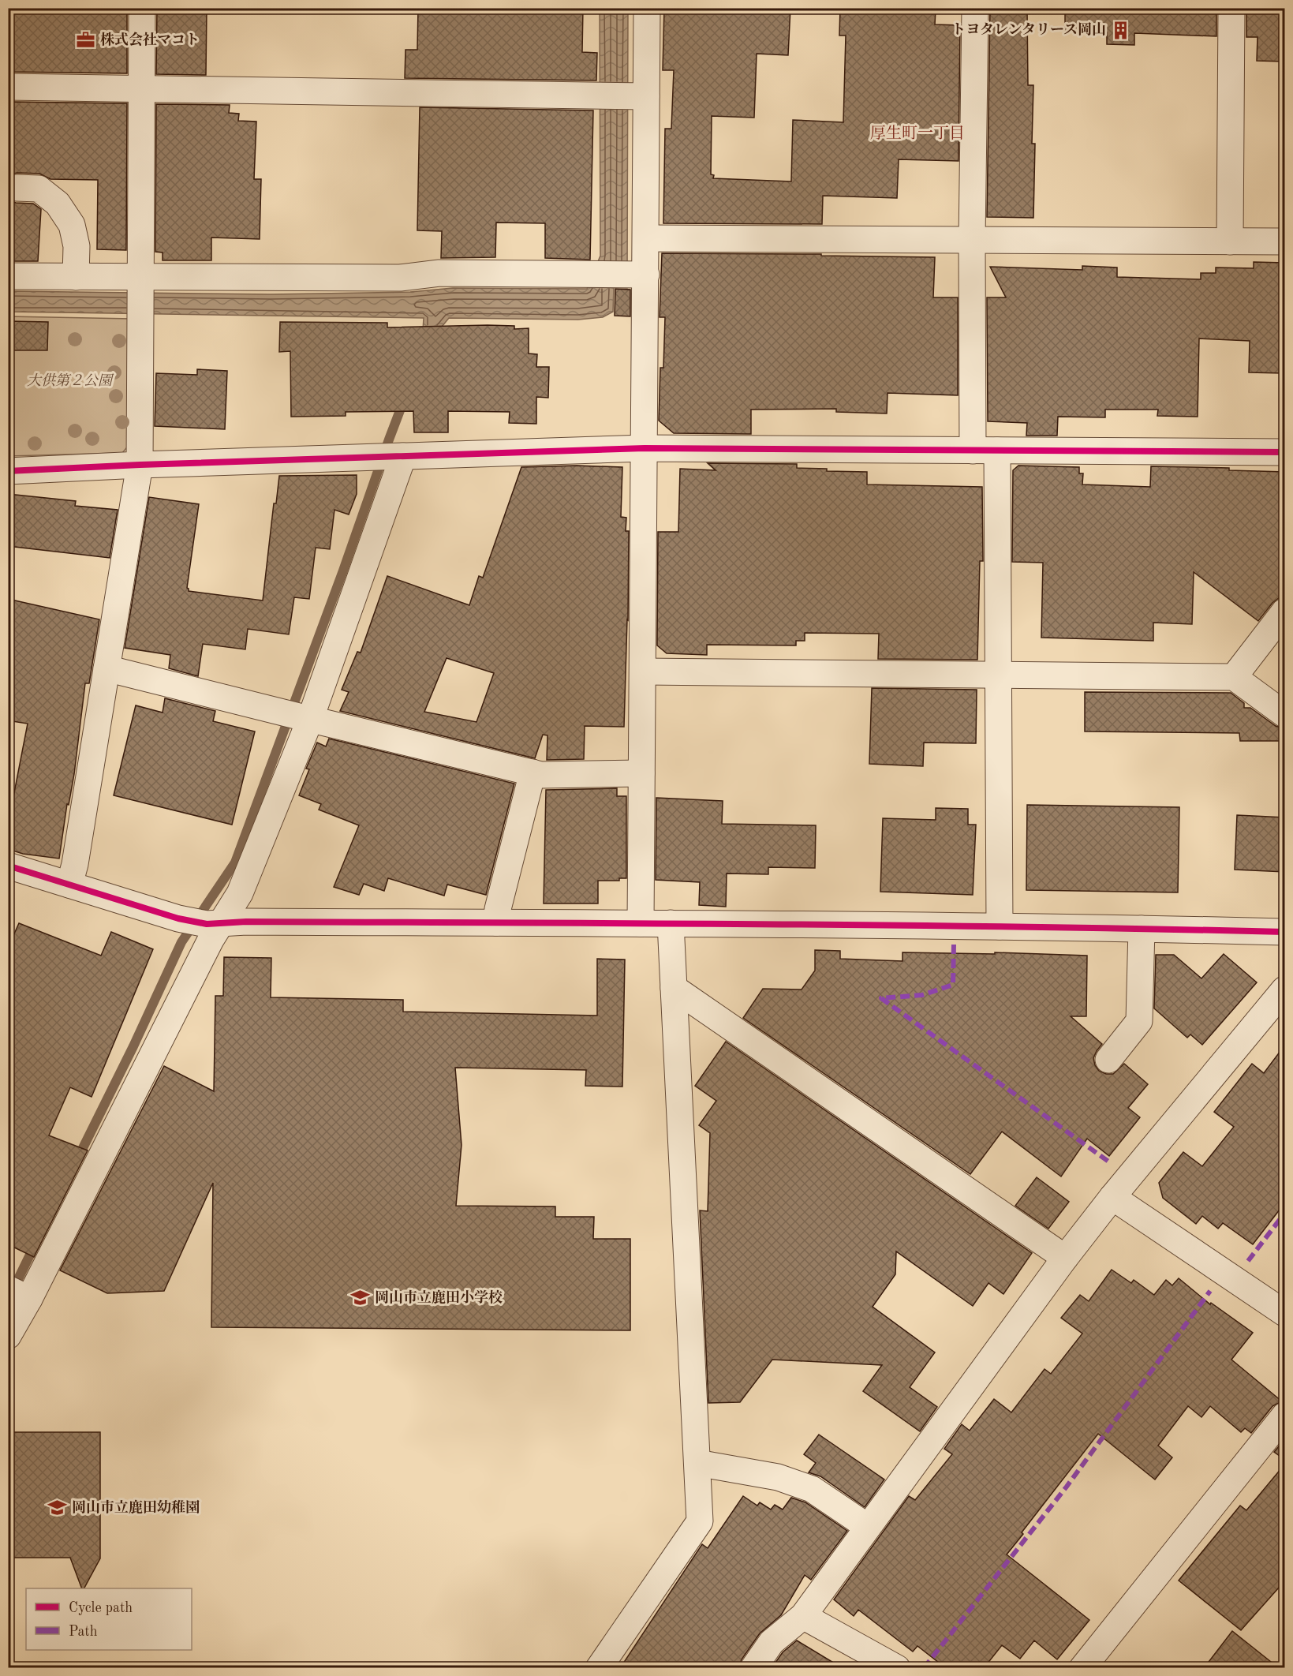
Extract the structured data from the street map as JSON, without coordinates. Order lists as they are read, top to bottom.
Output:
{
  "districts": ["厚生町一丁目"],
  "parks": ["大供第２公園"],
  "places": {
    "building": ["トヨタレンタリース岡山"],
    "office": ["株式会社マコト"],
    "school or university": ["岡山市立鹿田小学校", "岡山市立鹿田幼稚園"]
  },
  "legend": ["Cycle path", "Path"]
}
